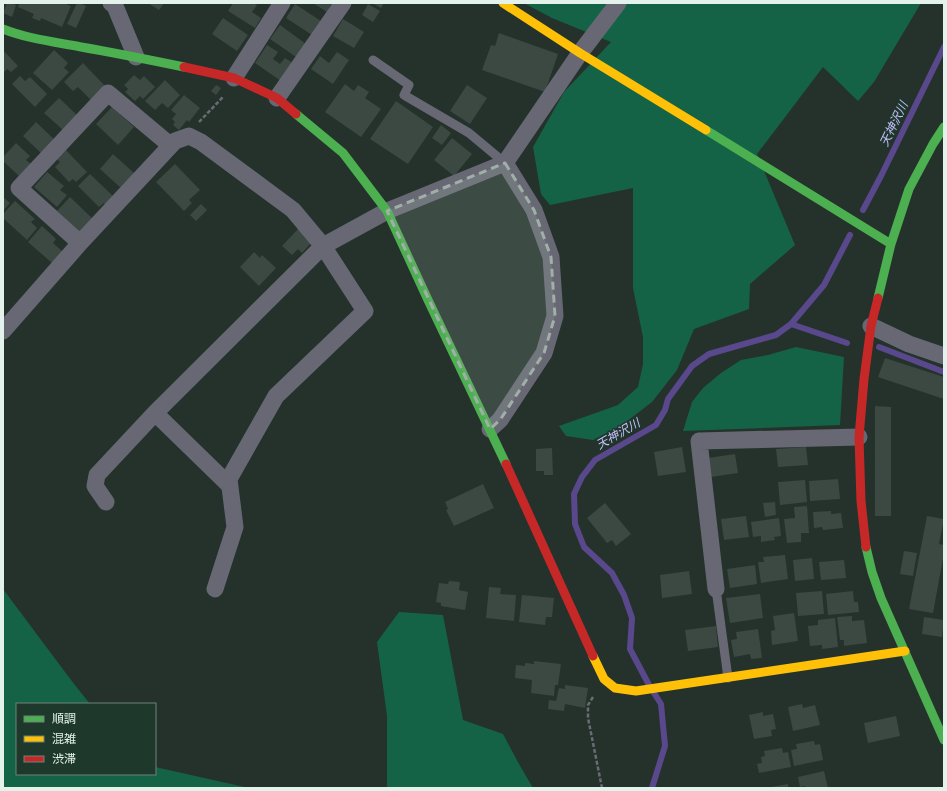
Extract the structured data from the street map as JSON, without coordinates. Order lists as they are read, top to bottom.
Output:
{
  "water": ["天神沢川"],
  "legend": ["順調", "混雑", "渋滞"]
}
